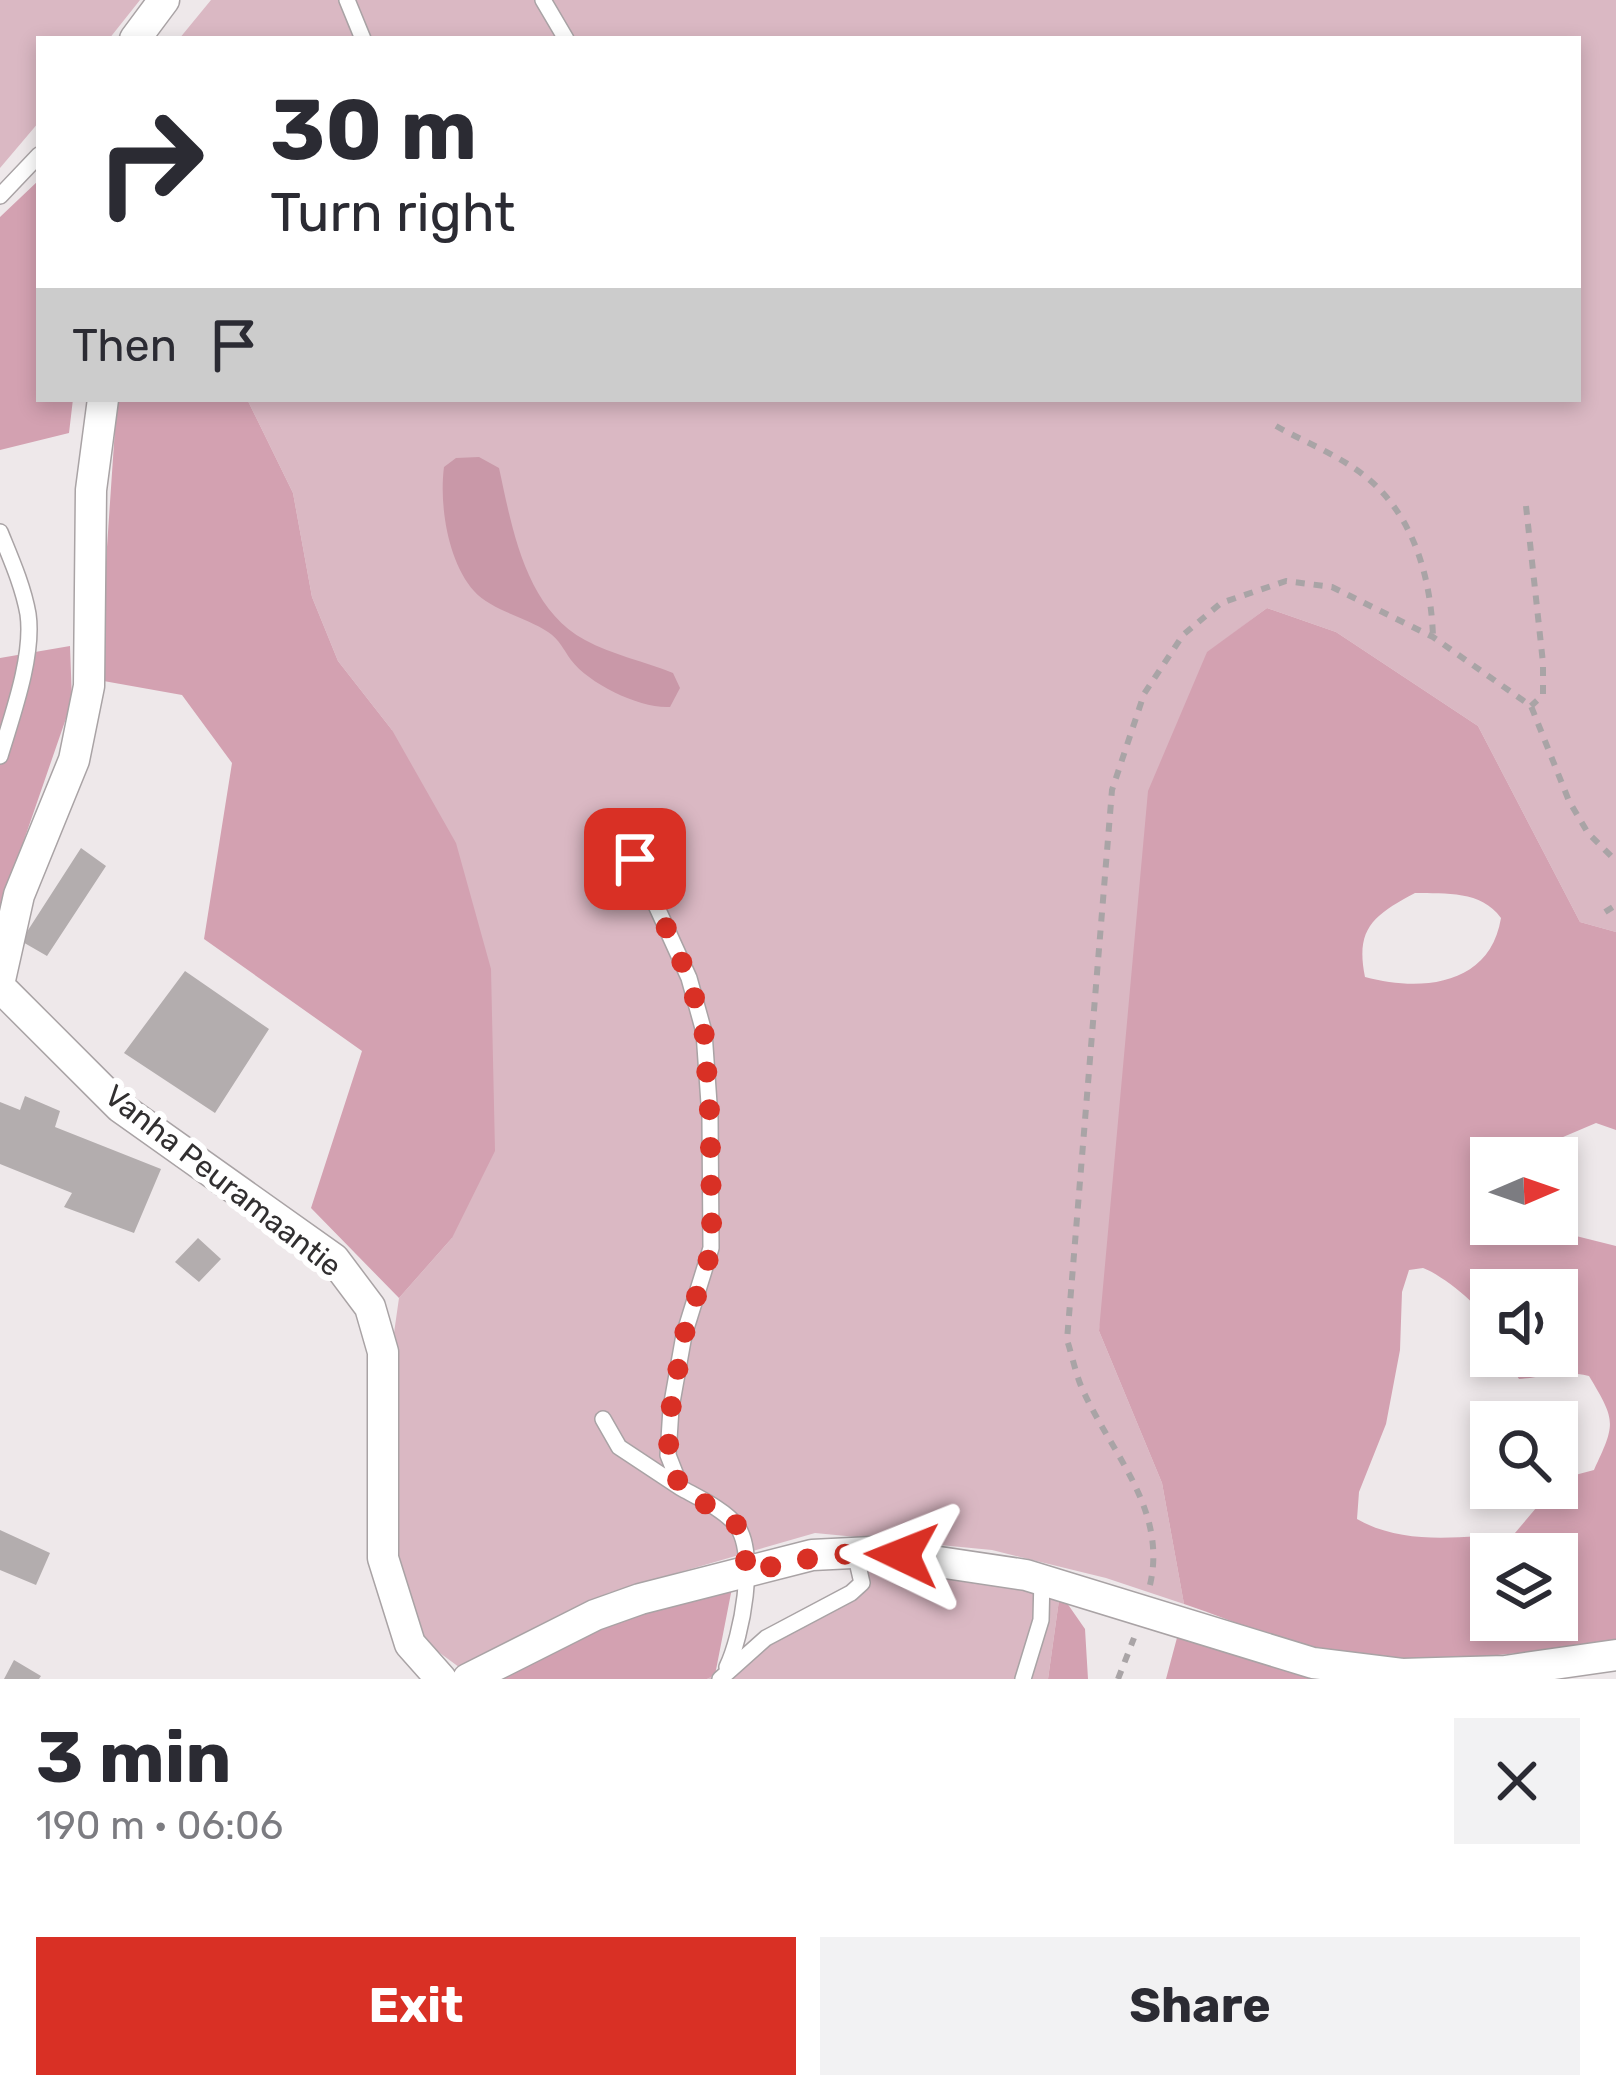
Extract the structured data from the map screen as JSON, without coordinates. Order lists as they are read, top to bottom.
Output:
{
  "streets": {
    "street": ["Vanha Peuramaantie"]
  },
  "north": "right",
  "page": {
    "turn": ["30 m", "Turn right"],
    "then": "Then",
    "heading": ["3 min", "190 m · 06:06"],
    "buttons": ["Exit", "Share"]
  }
}
